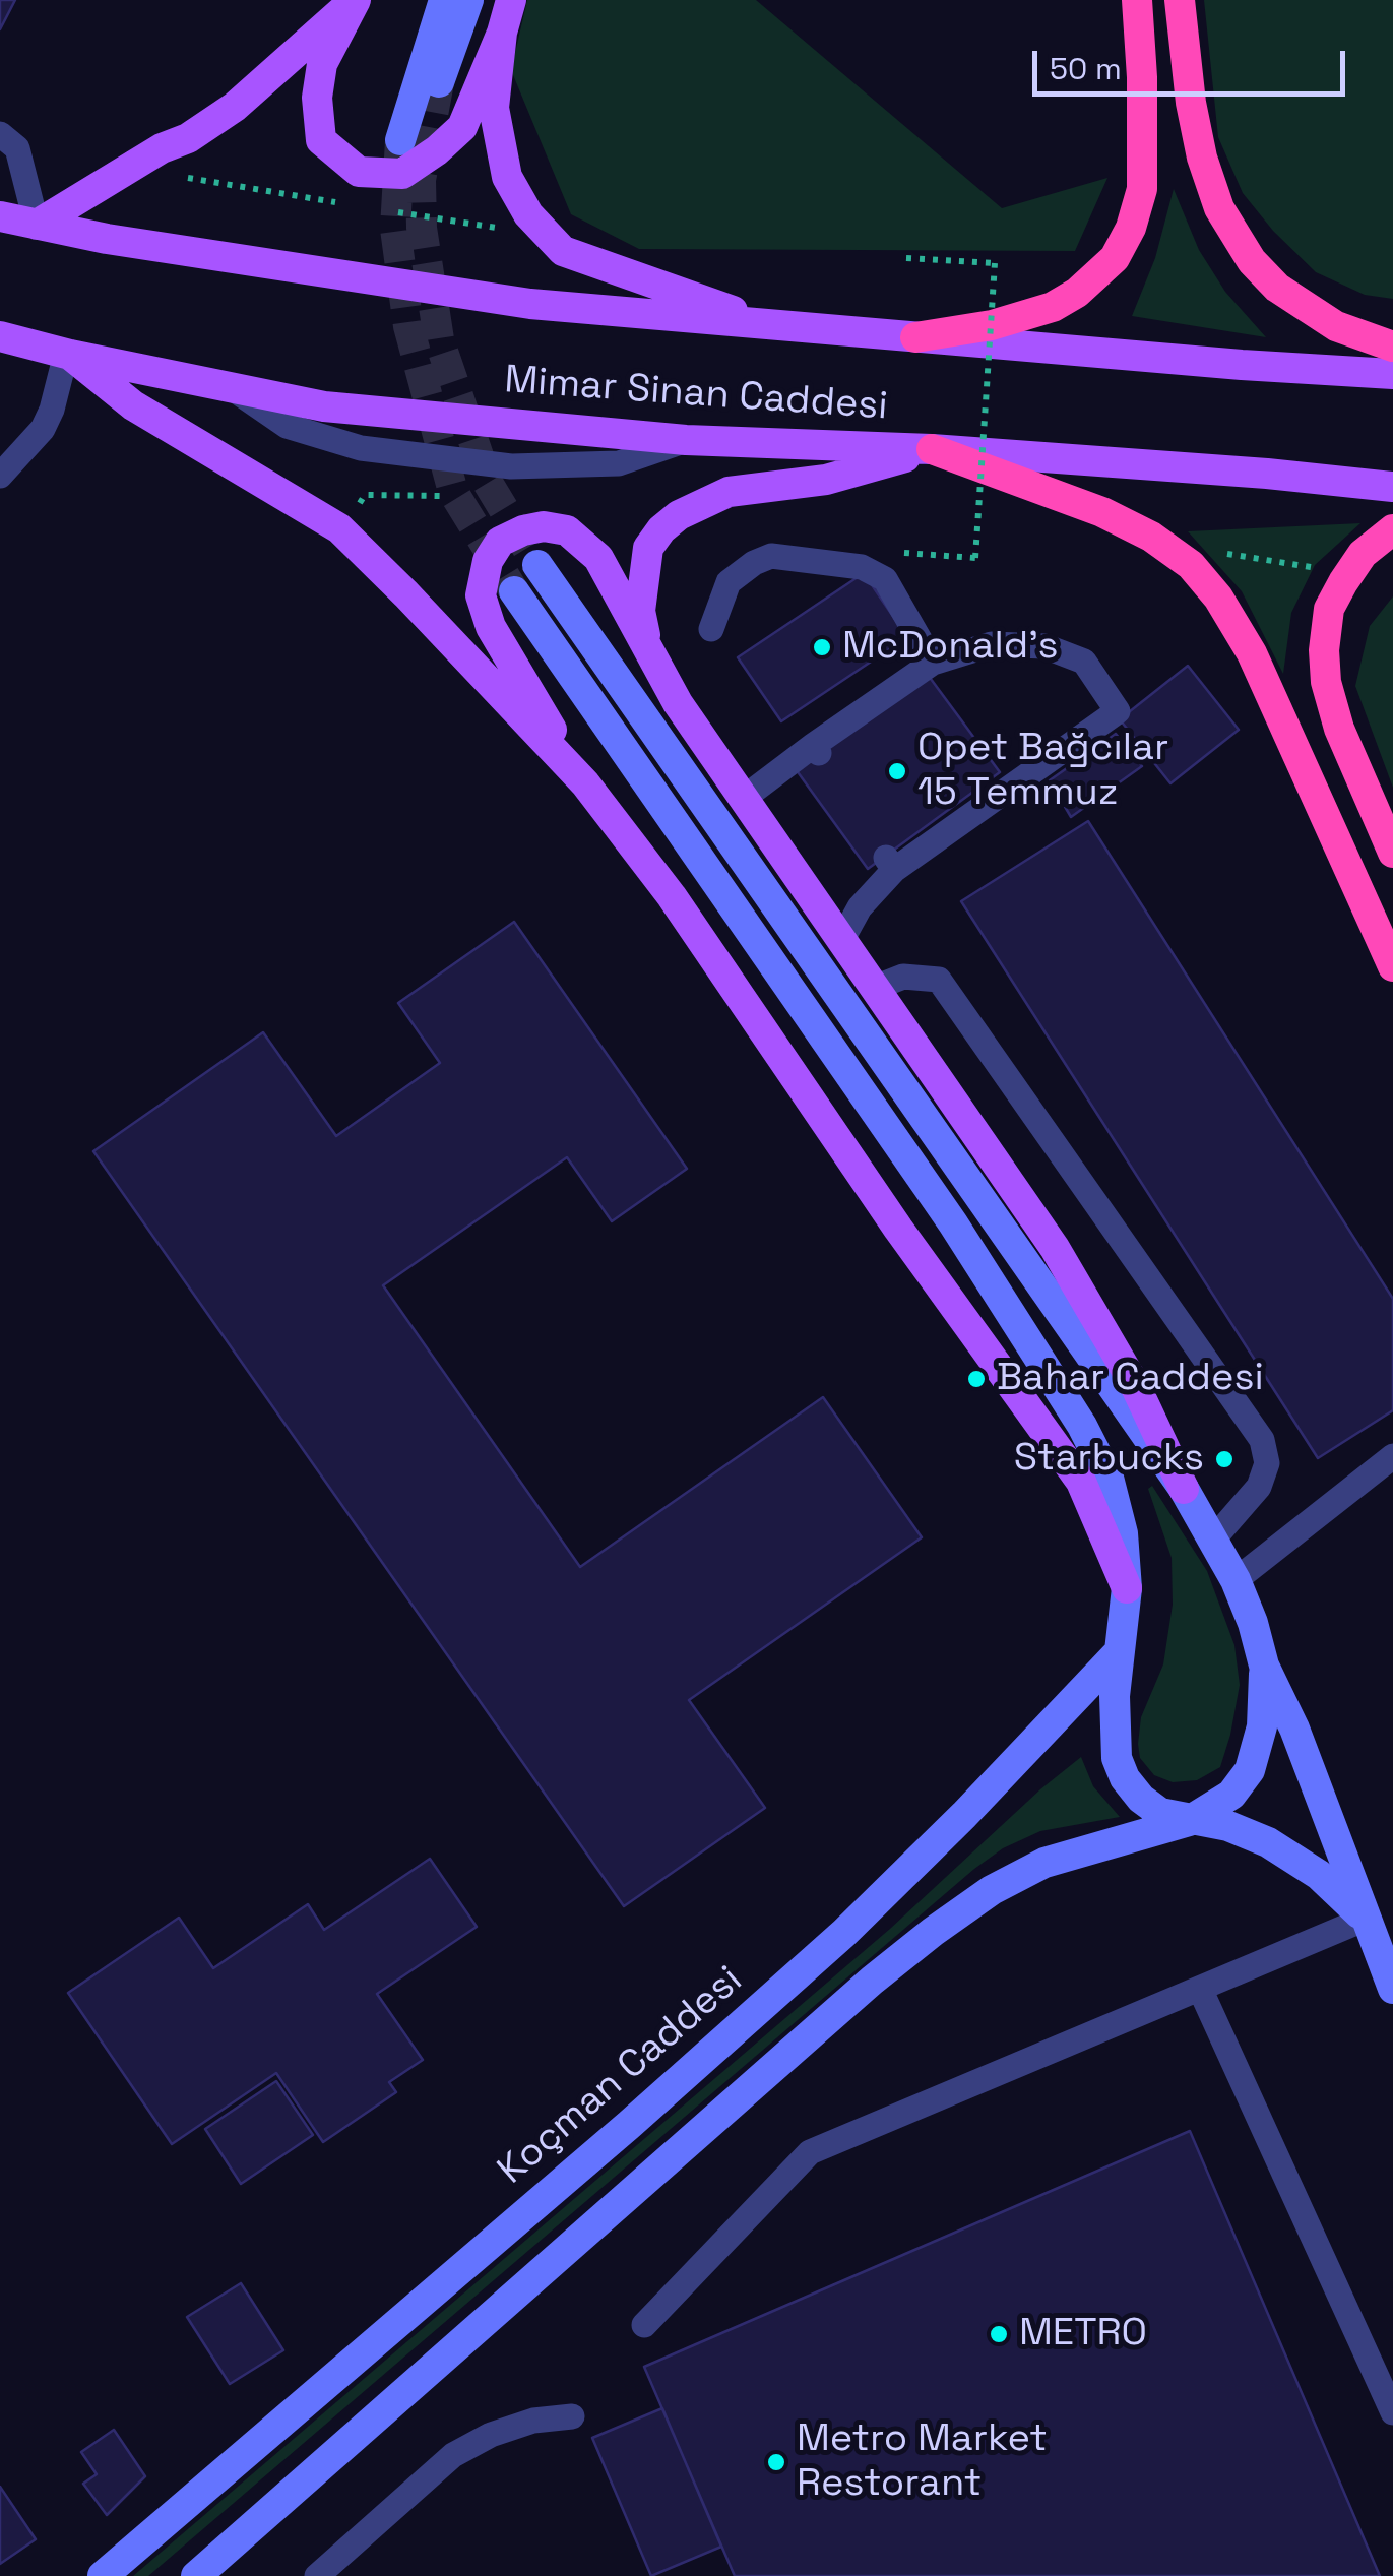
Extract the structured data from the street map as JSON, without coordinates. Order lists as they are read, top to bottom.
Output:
{
  "streets": {
    "main road": ["Mimar Sinan Caddesi", "Koçman Caddesi"]
  },
  "places": [
    "McDonald's",
    "Opet Bağcılar 15 Temmuz",
    "Bahar Caddesi",
    "Starbucks",
    "METRO",
    "Metro Market Restorant"
  ],
  "scale_bar": "50 m"
}
